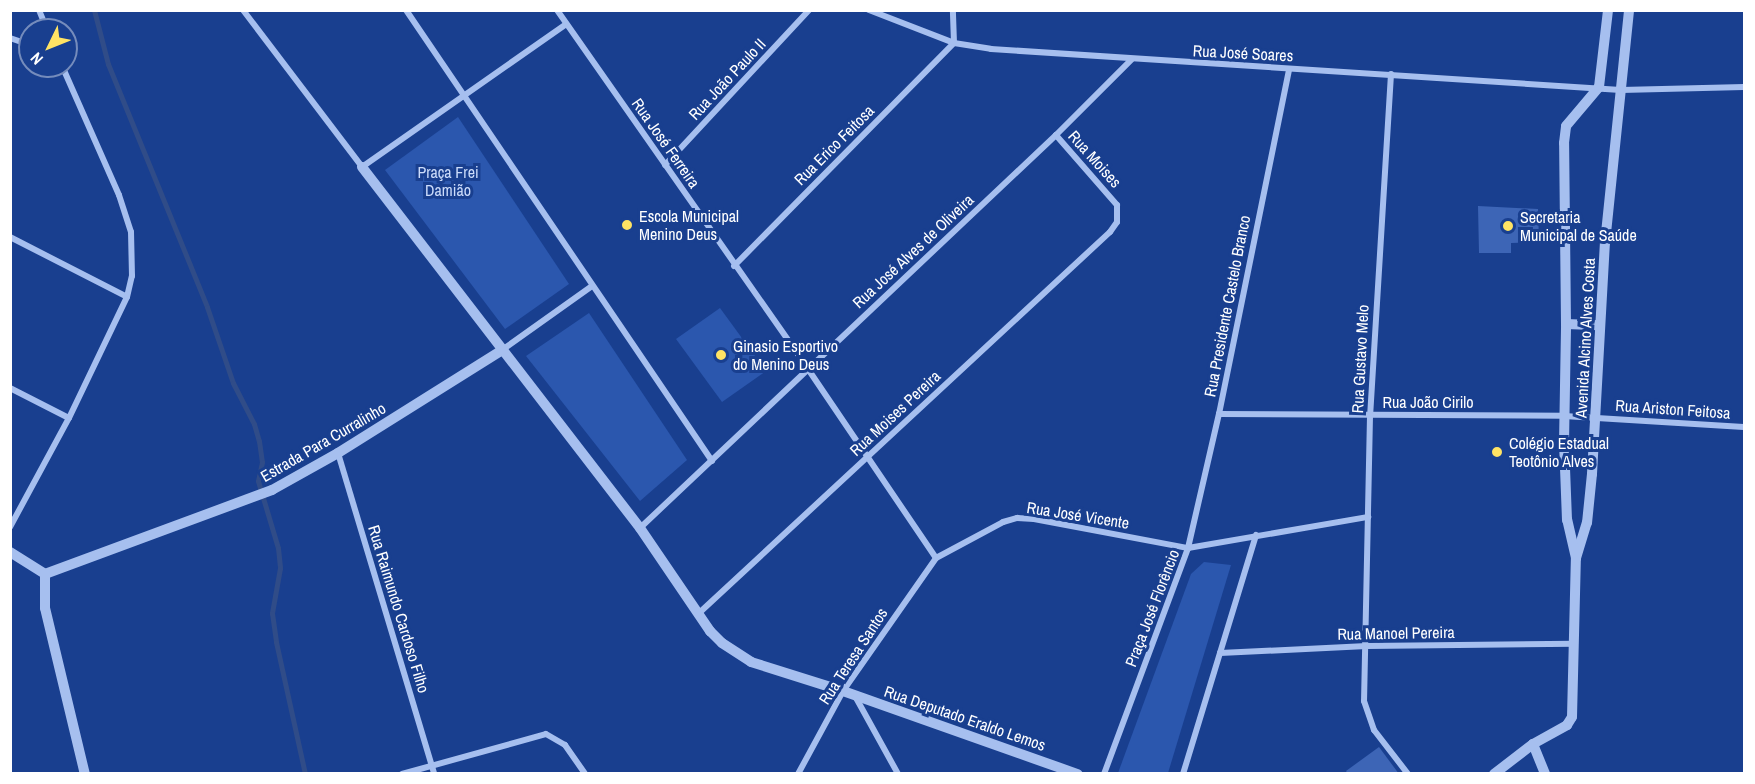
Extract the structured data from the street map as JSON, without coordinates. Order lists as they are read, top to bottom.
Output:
{
  "streets": {
    "street": [
      "Rua José Soares",
      "Rua João Paulo II",
      "Rua José Ferreira",
      "Rua Erico Feitosa",
      "Rua Moises",
      "Rua José Alves de Oliveira",
      "Rua Presidente Castelo Branco",
      "Avenida Alcino Alves Costa",
      "Rua Gustavo Melo",
      "Rua João Cirilo",
      "Rua Ariston Feitosa",
      "Rua Moises Pereira",
      "Estrada Para Curralinho",
      "Rua José Vicente",
      "Praça José Florêncio",
      "Rua Raimundo Cardoso Filho",
      "Rua Manoel Pereira",
      "Rua Teresa Santos",
      "Rua Deputado Eraldo Lemos"
    ]
  },
  "crossings": [
    ["Rua José Soares", "Rua Erico Feitosa"],
    ["Rua José Soares", "Rua José Alves de Oliveira"],
    ["Rua José Soares", "Rua Presidente Castelo Branco"],
    ["Rua José Soares", "Avenida Alcino Alves Costa"],
    ["Rua José Soares", "Rua Gustavo Melo"],
    ["Rua João Paulo II", "Rua José Ferreira"],
    ["Rua José Ferreira", "Rua Erico Feitosa"],
    ["Rua José Ferreira", "Rua José Alves de Oliveira"],
    ["Rua José Ferreira", "Rua Moises Pereira"],
    ["Rua José Ferreira", "Rua José Vicente"],
    ["Rua José Ferreira", "Rua Teresa Santos"],
    ["Rua Moises", "Rua José Alves de Oliveira"],
    ["Rua Moises", "Rua Moises Pereira"],
    ["Rua Presidente Castelo Branco", "Rua João Cirilo"],
    ["Rua Presidente Castelo Branco", "Rua José Vicente"],
    ["Rua Presidente Castelo Branco", "Praça José Florêncio"],
    ["Avenida Alcino Alves Costa", "Rua João Cirilo"],
    ["Avenida Alcino Alves Costa", "Rua Ariston Feitosa"],
    ["Avenida Alcino Alves Costa", "Rua Manoel Pereira"],
    ["Rua Gustavo Melo", "Rua João Cirilo"],
    ["Rua Gustavo Melo", "Praça José Florêncio"],
    ["Rua Gustavo Melo", "Rua Manoel Pereira"],
    ["Rua João Cirilo", "Rua Ariston Feitosa"],
    ["Rua Moises Pereira", "Rua Deputado Eraldo Lemos"],
    ["Estrada Para Curralinho", "Rua Raimundo Cardoso Filho"],
    ["Rua José Vicente", "Praça José Florêncio"],
    ["Rua José Vicente", "Rua Teresa Santos"],
    ["Rua Teresa Santos", "Rua Deputado Eraldo Lemos"]
  ],
  "parks": ["Praça Frei Damião"],
  "places": [
    "Escola Municipal Menino Deus",
    "Secretaria Municipal de Saúde",
    "Ginasio Esportivo do Menino Deus",
    "Colégio Estadual Teotônio Alves"
  ],
  "north": "bottom left"
}
